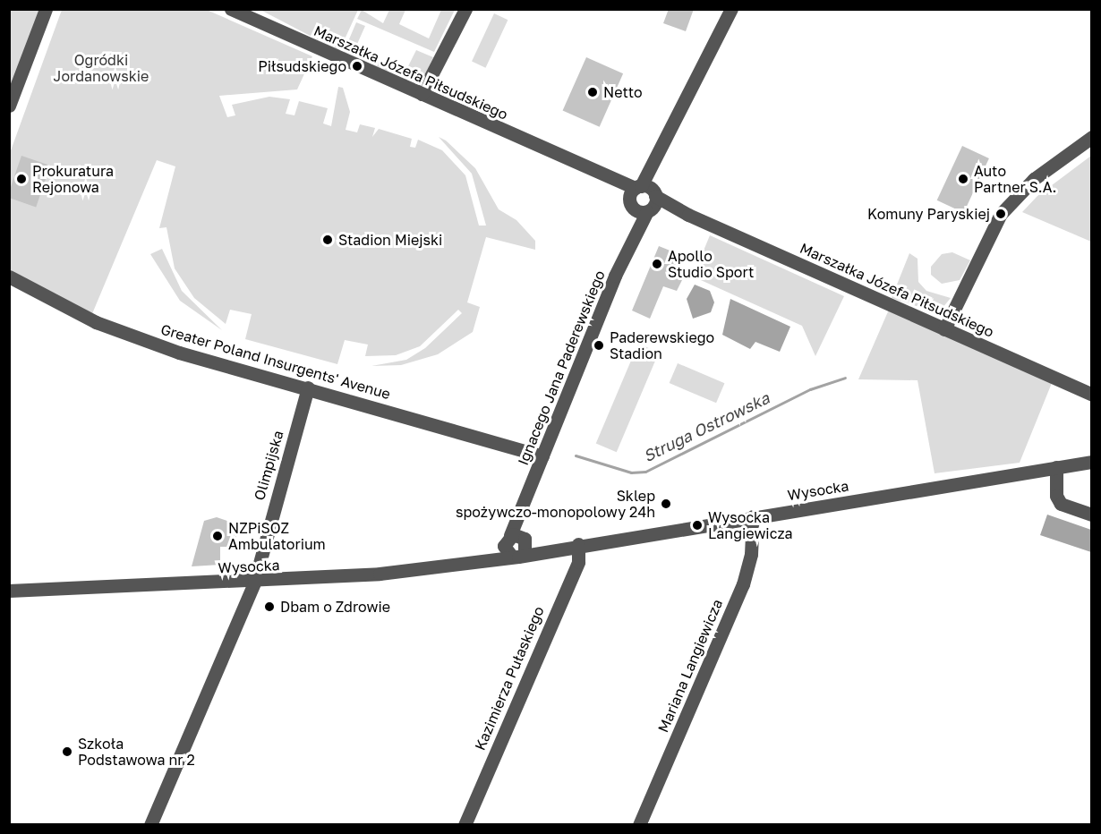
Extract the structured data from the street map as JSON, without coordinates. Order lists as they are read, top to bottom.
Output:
{
  "streets": {
    "street": [
      "Marszałka Józefa Piłsudskiego",
      "Greater Poland Insurgents' Avenue",
      "Ignacego Jana Paderewskiego",
      "Olimpijska",
      "Wysocka",
      "Mariana Langiewicza",
      "Kazimierza Pułaskiego"
    ]
  },
  "crossings": [
    ["Greater Poland Insurgents' Avenue", "Ignacego Jana Paderewskiego"],
    ["Greater Poland Insurgents' Avenue", "Olimpijska"],
    ["Ignacego Jana Paderewskiego", "Wysocka"],
    ["Olimpijska", "Wysocka"],
    ["Wysocka", "Mariana Langiewicza"],
    ["Wysocka", "Kazimierza Pułaskiego"]
  ],
  "water": ["Struga Ostrowska"],
  "parks": ["Ogródki Jordanowskie"],
  "places": [
    "Piłsudskiego",
    "Netto",
    "Prokuratura Rejonowa",
    "Auto Partner S.A.",
    "Komuny Paryskiej",
    "Stadion Miejski",
    "Apollo Studio Sport",
    "Paderewskiego Stadion",
    "Sklep spożywczo-monopolowy 24h",
    "Wysocka Langiewicza",
    "NZPiSOZ Ambulatorium",
    "Dbam o Zdrowie",
    "Szkoła Podstawowa nr 2"
  ]
}
